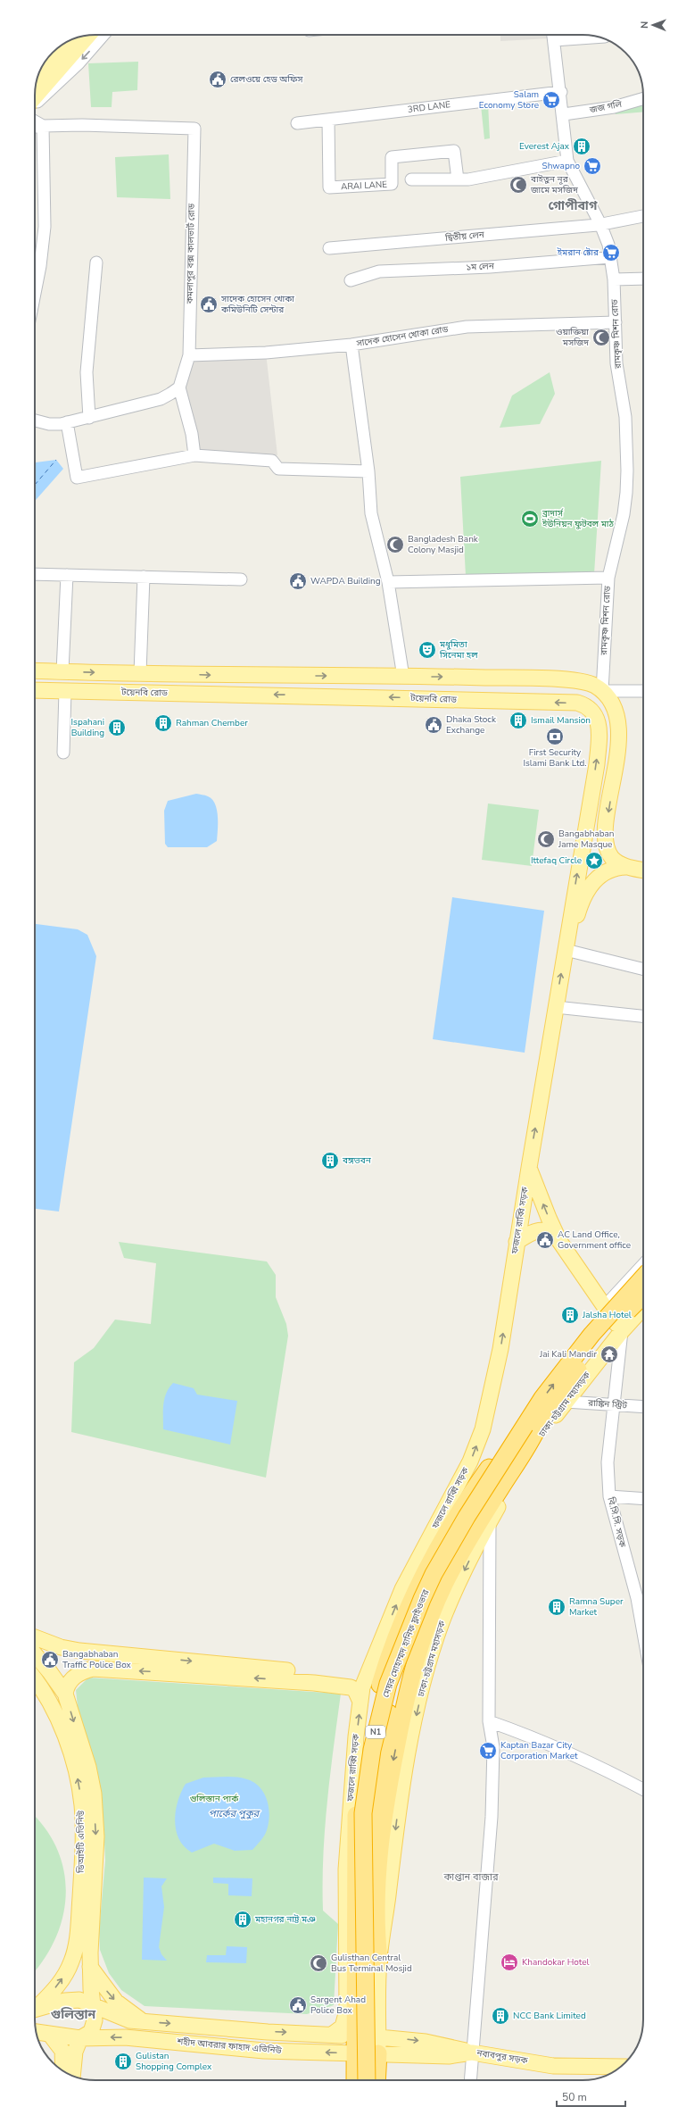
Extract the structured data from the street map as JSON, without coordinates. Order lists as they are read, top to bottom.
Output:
{
  "streets": {
    "highway": ["মেয়র মোহাম্মদ হানিফ ফ্লাইওভার", "N1"],
    "main road": [
      "টয়েনবি রোড",
      "ফজলে রাব্বি সড়ক",
      "ঢাকা-চট্টগ্রাম মহাসড়ক",
      "ডিআইটি এভিনিউ",
      "শহীদ আবরার ফাহাদ এভিনিউ",
      "নবাবপুর সড়ক"
    ],
    "street": [
      "3RD LANE",
      "জজ গলি",
      "ARAI LANE",
      "দ্বিতীয় লেন",
      "কমলাপুর বক্স কালভার্ট রোড",
      "১ম লেন",
      "রামকৃষ্ণ মিশন রোড",
      "সাদেক হোসেন খোকা রোড",
      "রাঙ্কিন স্ট্রিট",
      "বি.সি.সি. সড়ক"
    ]
  },
  "crossings": [
    ["3RD LANE", "ARAI LANE"],
    ["3RD LANE", "রামকৃষ্ণ মিশন রোড"],
    ["জজ গলি", "রামকৃষ্ণ মিশন রোড"],
    ["দ্বিতীয় লেন", "রামকৃষ্ণ মিশন রোড"],
    ["কমলাপুর বক্স কালভার্ট রোড", "সাদেক হোসেন খোকা রোড"],
    ["১ম লেন", "রামকৃষ্ণ মিশন রোড"],
    ["রামকৃষ্ণ মিশন রোড", "সাদেক হোসেন খোকা রোড"],
    ["টয়েনবি রোড", "ফজলে রাব্বি সড়ক"],
    ["ফজলে রাব্বি সড়ক", "শহীদ আবরার ফাহাদ এভিনিউ"],
    ["ঢাকা-চট্টগ্রাম মহাসড়ক", "রাঙ্কিন স্ট্রিট"],
    ["ঢাকা-চট্টগ্রাম মহাসড়ক", "বি.সি.সি. সড়ক"],
    ["ঢাকা-চট্টগ্রাম মহাসড়ক", "শহীদ আবরার ফাহাদ এভিনিউ"],
    ["ঢাকা-চট্টগ্রাম মহাসড়ক", "নবাবপুর সড়ক"],
    ["রাঙ্কিন স্ট্রিট", "বি.সি.সি. সড়ক"],
    ["ডিআইটি এভিনিউ", "শহীদ আবরার ফাহাদ এভিনিউ"],
    ["শহীদ আবরার ফাহাদ এভিনিউ", "নবাবপুর সড়ক"]
  ],
  "one_way": ["ফজলে রাব্বি সড়ক", "ঢাকা-চট্টগ্রাম মহাসড়ক"],
  "districts": ["গোপীবাগ", "কাপ্তান বাজার", "গুলিস্তান"],
  "water": ["পার্কের পুকুর"],
  "parks": ["গুলিস্তান পার্ক"],
  "places": {
    "public building": [
      "রেলওয়ে হেড অফিস",
      "সাদেক হোসেন খোকা কমিউনিটি সেন্টার",
      "WAPDA Building",
      "Dhaka Stock Exchange",
      "AC Land Office, Government office",
      "Bangabhaban Traffic Police Box",
      "Sargent Ahad Police Box"
    ],
    "supermarket": [
      "Salam Economy Store",
      "Shwapno",
      "ইমরান ষ্টোর",
      "Kaptan Bazar City Corporation Market"
    ],
    "building": [
      "Everest Ajax",
      "Ismail Mansion",
      "Rahman Chember",
      "Ispahani Building",
      "বঙ্গভবন",
      "Jalsha Hotel",
      "Ramna Super Market",
      "মহানগর নাট্ট মঞ",
      "NCC Bank Limited",
      "Gulistan Shopping Complex"
    ],
    "mosque": [
      "বাইতুন নূর জামে মসজিদ",
      "ওয়াক্তিয়া মসজিদ",
      "Bangladesh Bank Colony Masjid",
      "Bangabhaban Jame Masque",
      "Gulisthan Central Bus Terminal Mosjid"
    ],
    "sports": ["ব্রাদার্স ইউনিয়ন ফুটবল মাঠ"],
    "theatre": ["মধুমিতা সিনেমা হল"],
    "bank": ["First Security Islami Bank Ltd."],
    "place": ["Ittefaq Circle"],
    "temple": ["Jai Kali Mandir"],
    "hotel": ["Khandokar Hotel"]
  },
  "scale_bar": "50 m",
  "north": "left"
}
